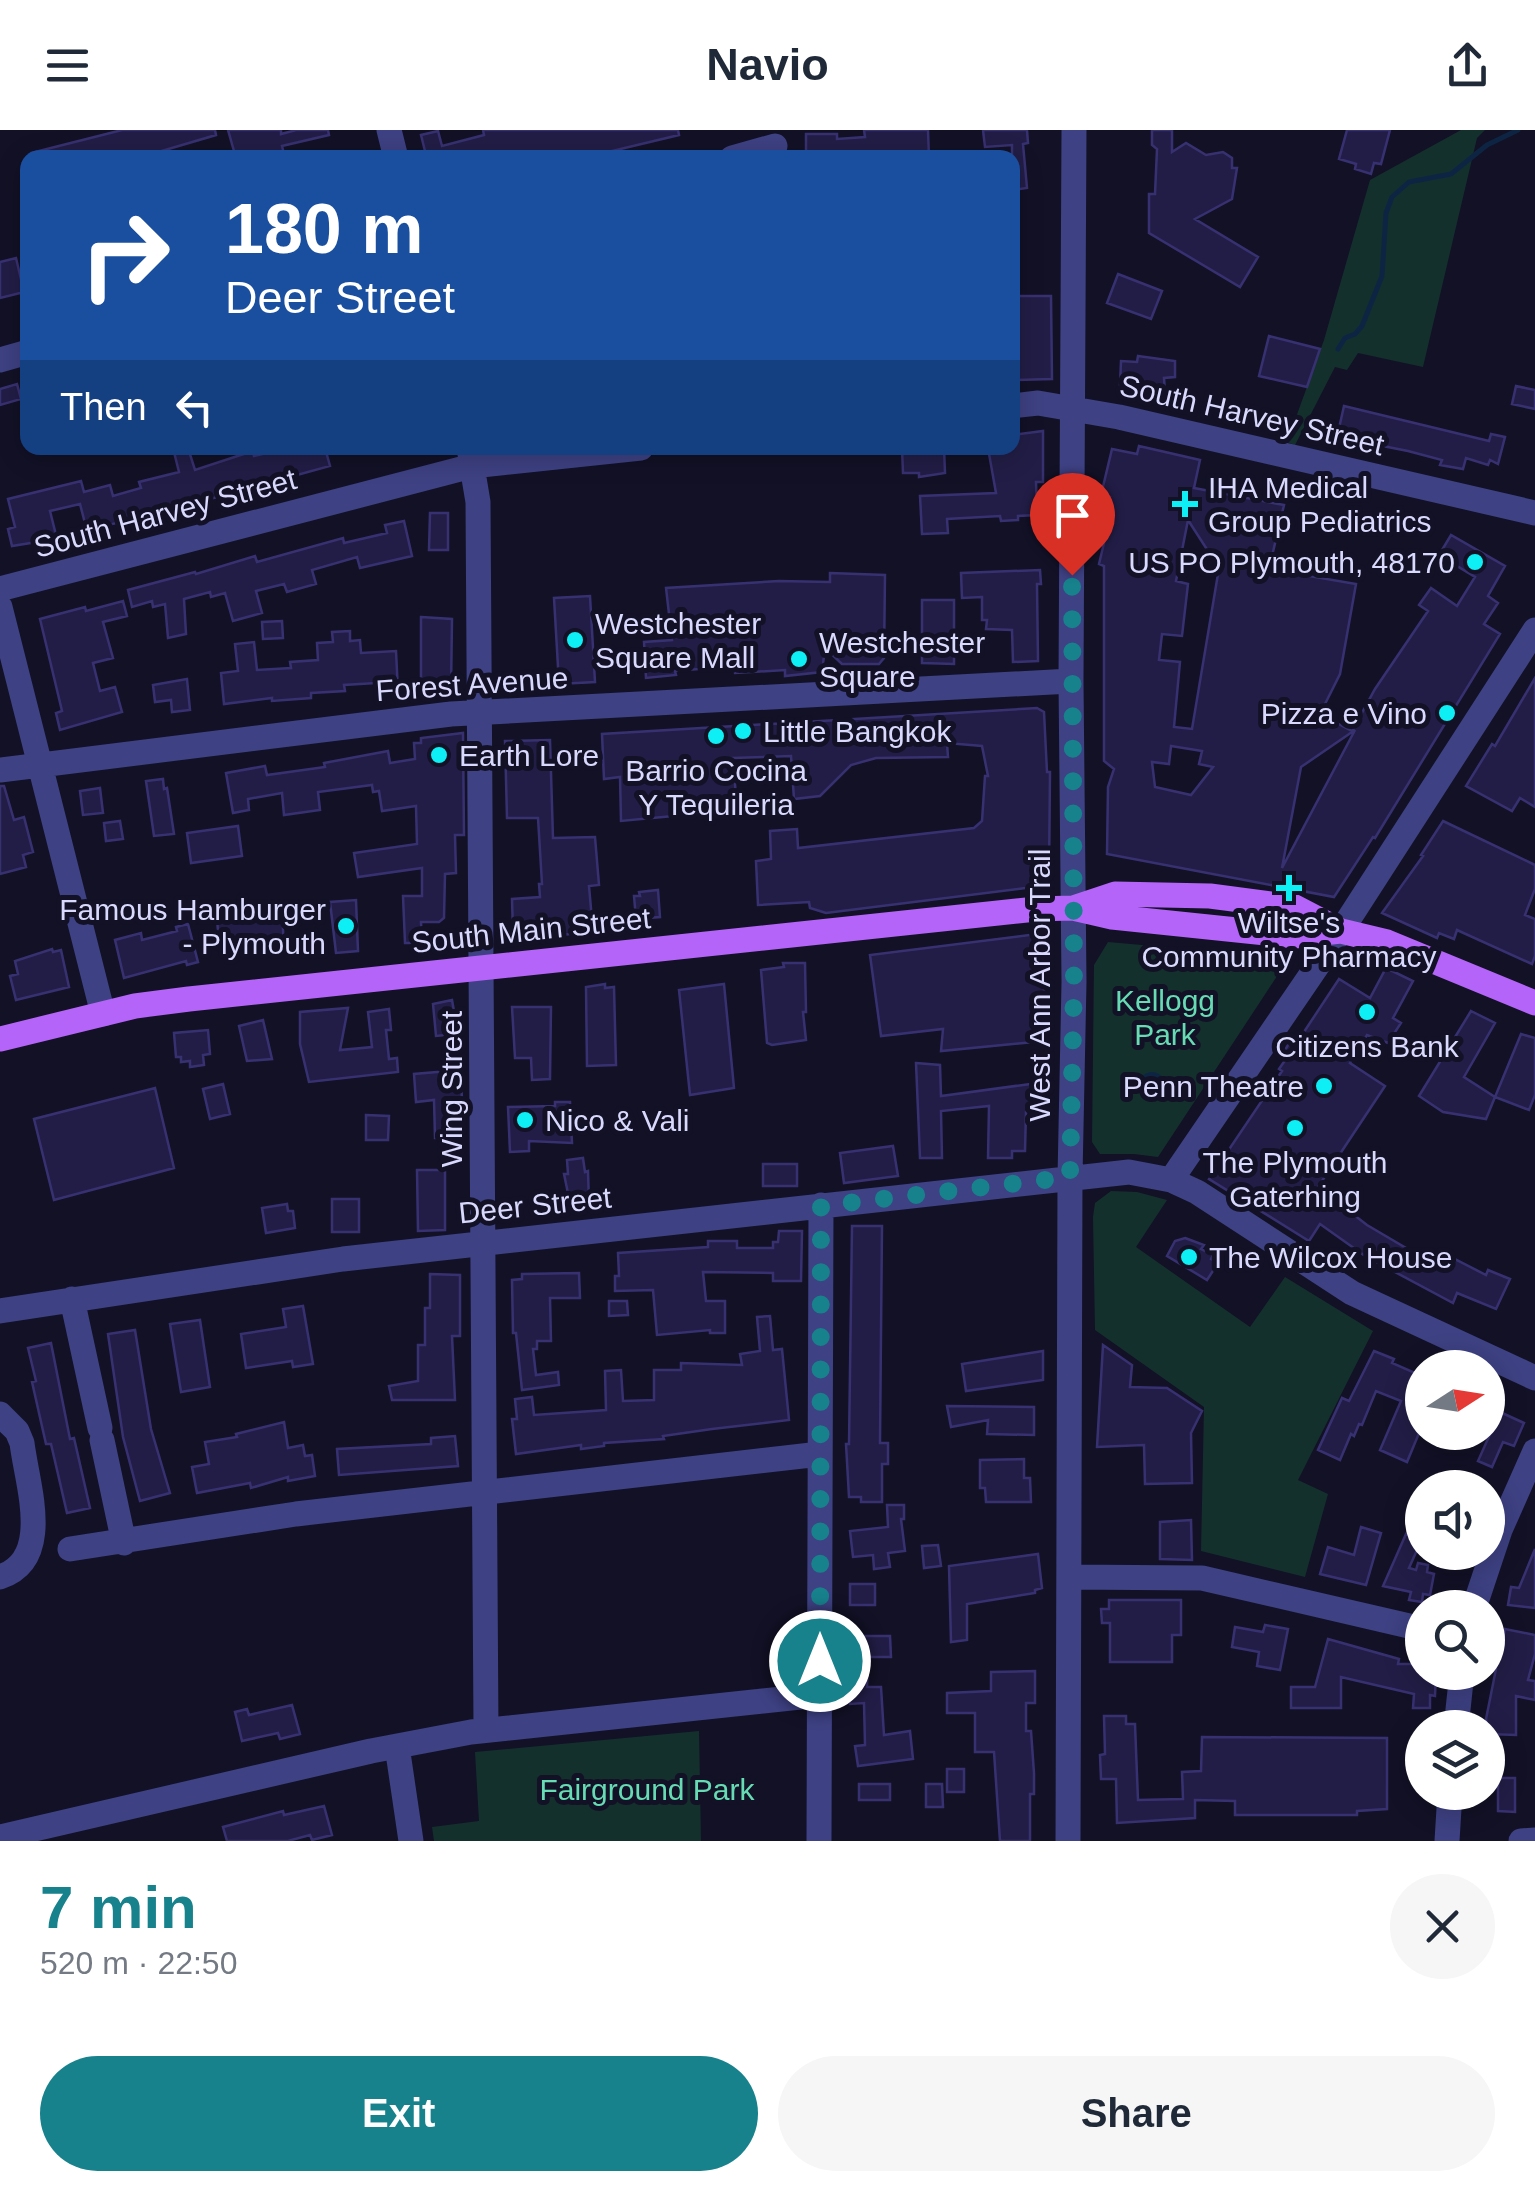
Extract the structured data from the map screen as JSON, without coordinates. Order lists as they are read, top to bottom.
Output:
{
  "streets": {
    "main road": ["South Main Street"],
    "street": [
      "South Harvey Street",
      "Forest Avenue",
      "West Ann Arbor Trail",
      "Wing Street",
      "Deer Street"
    ]
  },
  "crossings": [
    ["South Harvey Street", "West Ann Arbor Trail"],
    ["South Harvey Street", "Wing Street"],
    ["Forest Avenue", "West Ann Arbor Trail"],
    ["Forest Avenue", "Wing Street"],
    ["South Main Street", "West Ann Arbor Trail"],
    ["South Main Street", "Wing Street"],
    ["West Ann Arbor Trail", "Deer Street"],
    ["Wing Street", "Deer Street"]
  ],
  "parks": ["Kellogg Park", "Fairground Park"],
  "places": {
    "health": ["IHA Medical Group Pediatrics", "Wiltse's Community Pharmacy"],
    "other": [
      "US PO Plymouth, 48170",
      "Westchester Square Mall",
      "Westchester Square",
      "Pizza e Vino",
      "Little Bangkok",
      "Barrio Cocina Y Tequileria",
      "Earth Lore",
      "Famous Hamburger - Plymouth",
      "Citizens Bank",
      "Penn Theatre",
      "Nico & Vali",
      "The Plymouth Gaterhing",
      "The Wilcox House"
    ]
  },
  "north": "right",
  "page": {
    "header": "Navio",
    "turn": ["180 m", "Deer Street"],
    "then": "Then",
    "heading": ["7 min", "520 m · 22:50"],
    "buttons": ["Exit", "Share"]
  }
}
